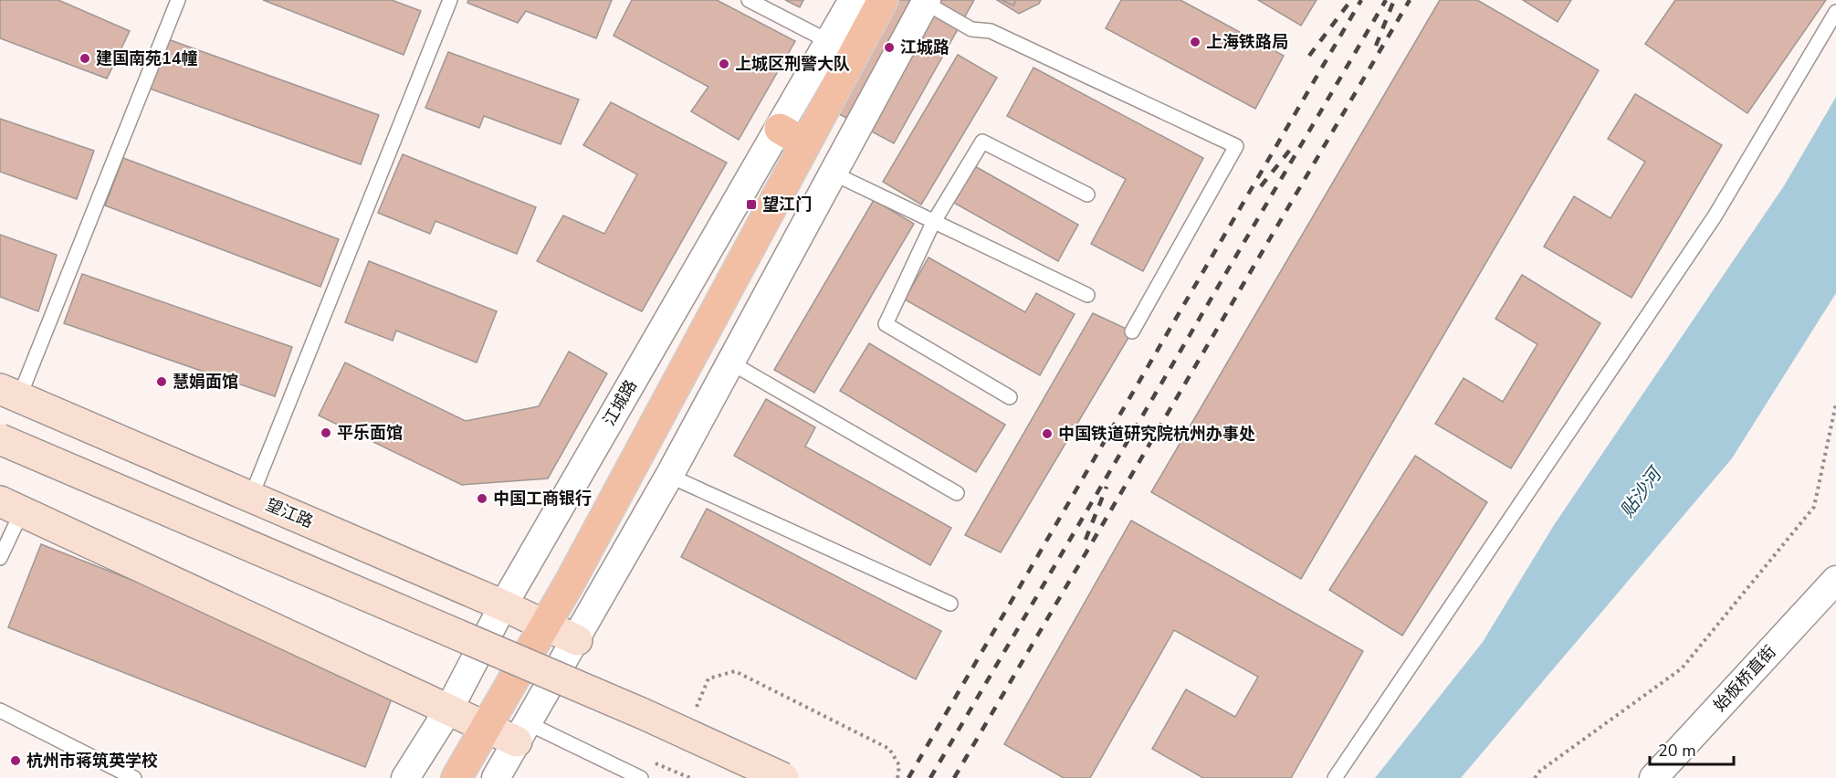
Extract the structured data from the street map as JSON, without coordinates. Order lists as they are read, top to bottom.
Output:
{
  "streets": {
    "street": ["江城路", "望江路", "始板桥直街"]
  },
  "crossings": [
    ["江城路", "望江路"]
  ],
  "water": ["贴沙河"],
  "places": {
    "other": [
      "上海铁路局",
      "江城路",
      "建国南苑14幢",
      "上城区刑警大队",
      "慧娟面馆",
      "平乐面馆",
      "中国铁道研究院杭州办事处",
      "中国工商银行",
      "杭州市蒋筑英学校"
    ],
    "transit": ["望江门"]
  },
  "scale_bar": "20 m"
}
